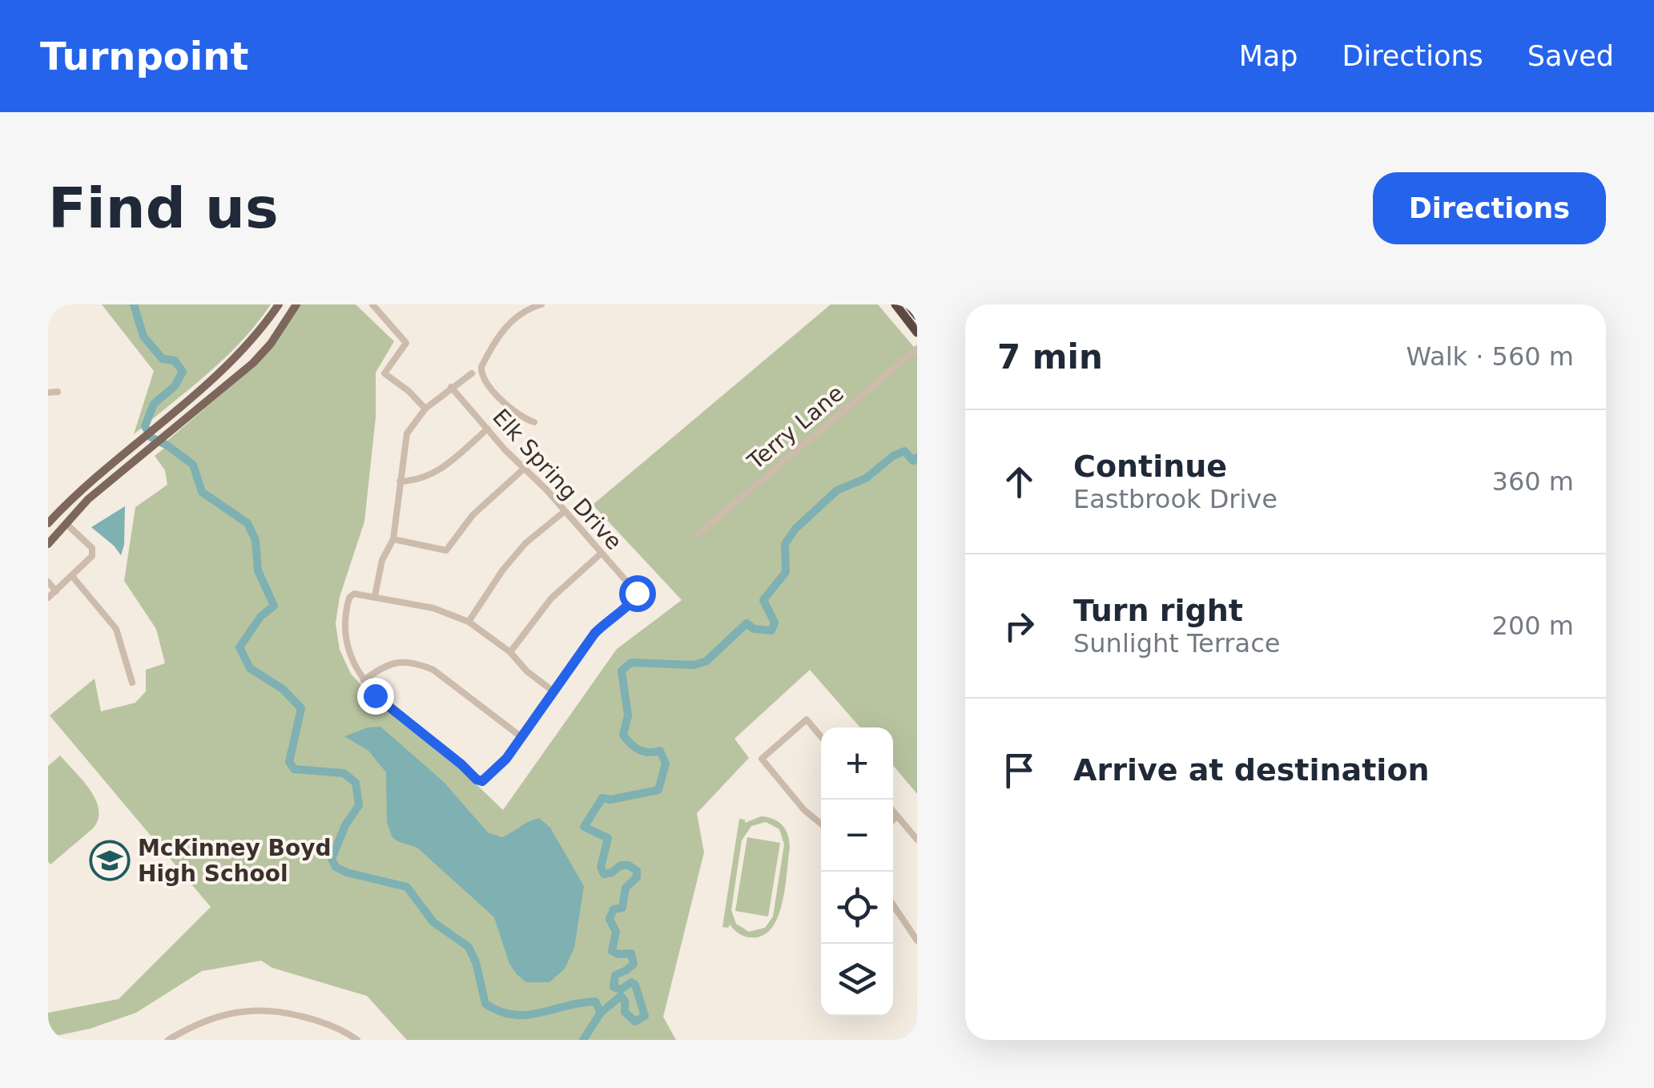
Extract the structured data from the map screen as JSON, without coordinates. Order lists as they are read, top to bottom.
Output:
{
  "streets": {
    "street": ["Terry Lane", "Elk Spring Drive"]
  },
  "places": {
    "school or university": ["McKinney Boyd High School"]
  },
  "page": {
    "header": "Turnpoint",
    "nav": ["Map", "Directions", "Saved"],
    "buttons": "Directions",
    "title": "Find us",
    "heading": ["7 min", "Walk · 560 m"],
    "list": [
      ["Continue", "Eastbrook Drive", "360 m"],
      ["Turn right", "Sunlight Terrace", "200 m"],
      "Arrive at destination"
    ],
    "map_buttons": ["+", "−"]
  }
}
